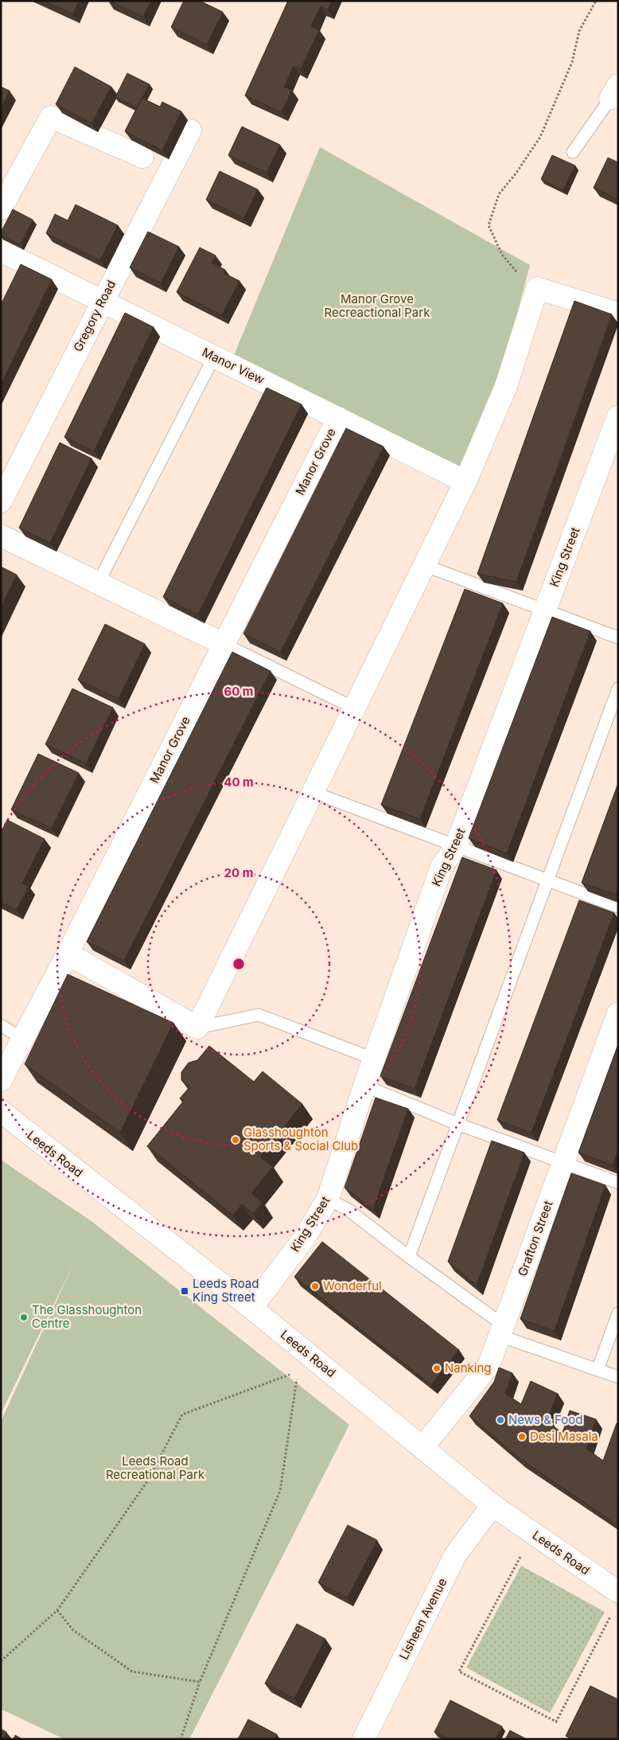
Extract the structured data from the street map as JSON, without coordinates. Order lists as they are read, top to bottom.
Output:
{
  "streets": {
    "street": [
      "Gregory Road",
      "Manor View",
      "Manor Grove",
      "King Street",
      "Leeds Road",
      "Grafton Street",
      "Lisheen Avenue"
    ]
  },
  "crossings": [
    ["Gregory Road", "Manor View"],
    ["Manor View", "Manor Grove"],
    ["King Street", "Leeds Road"],
    ["Leeds Road", "Grafton Street"],
    ["Leeds Road", "Lisheen Avenue"]
  ],
  "parks": ["Manor Grove Recreactional Park", "Leeds Road Recreational Park"],
  "places": {
    "other": [
      "Glasshoughton Sports & Social Club",
      "Wonderful",
      "The Glasshoughton Centre",
      "Nanking",
      "News & Food",
      "Desi Masala"
    ],
    "transit": ["Leeds Road King Street"]
  },
  "rings": ["60 m", "40 m", "20 m"]
}
